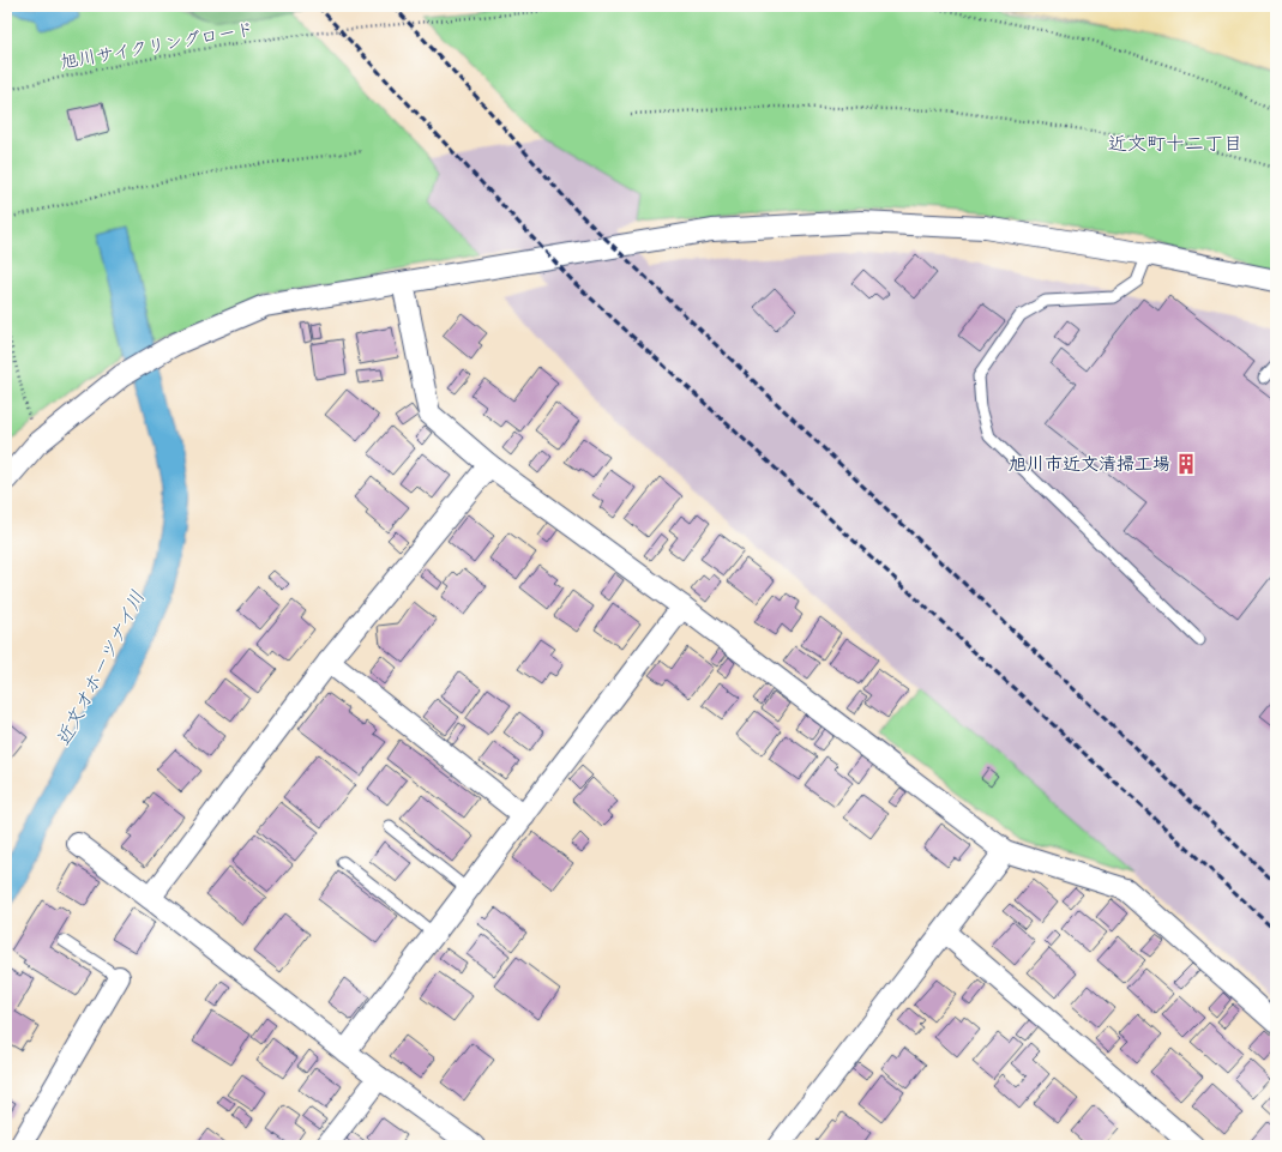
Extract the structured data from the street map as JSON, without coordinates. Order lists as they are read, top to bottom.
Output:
{
  "streets": {
    "path": ["旭川サイクリングロード"]
  },
  "districts": ["近文町十二丁目"],
  "water": ["近文オホーツナイ川"],
  "places": {
    "building": ["旭川市近文清掃工場"]
  }
}
